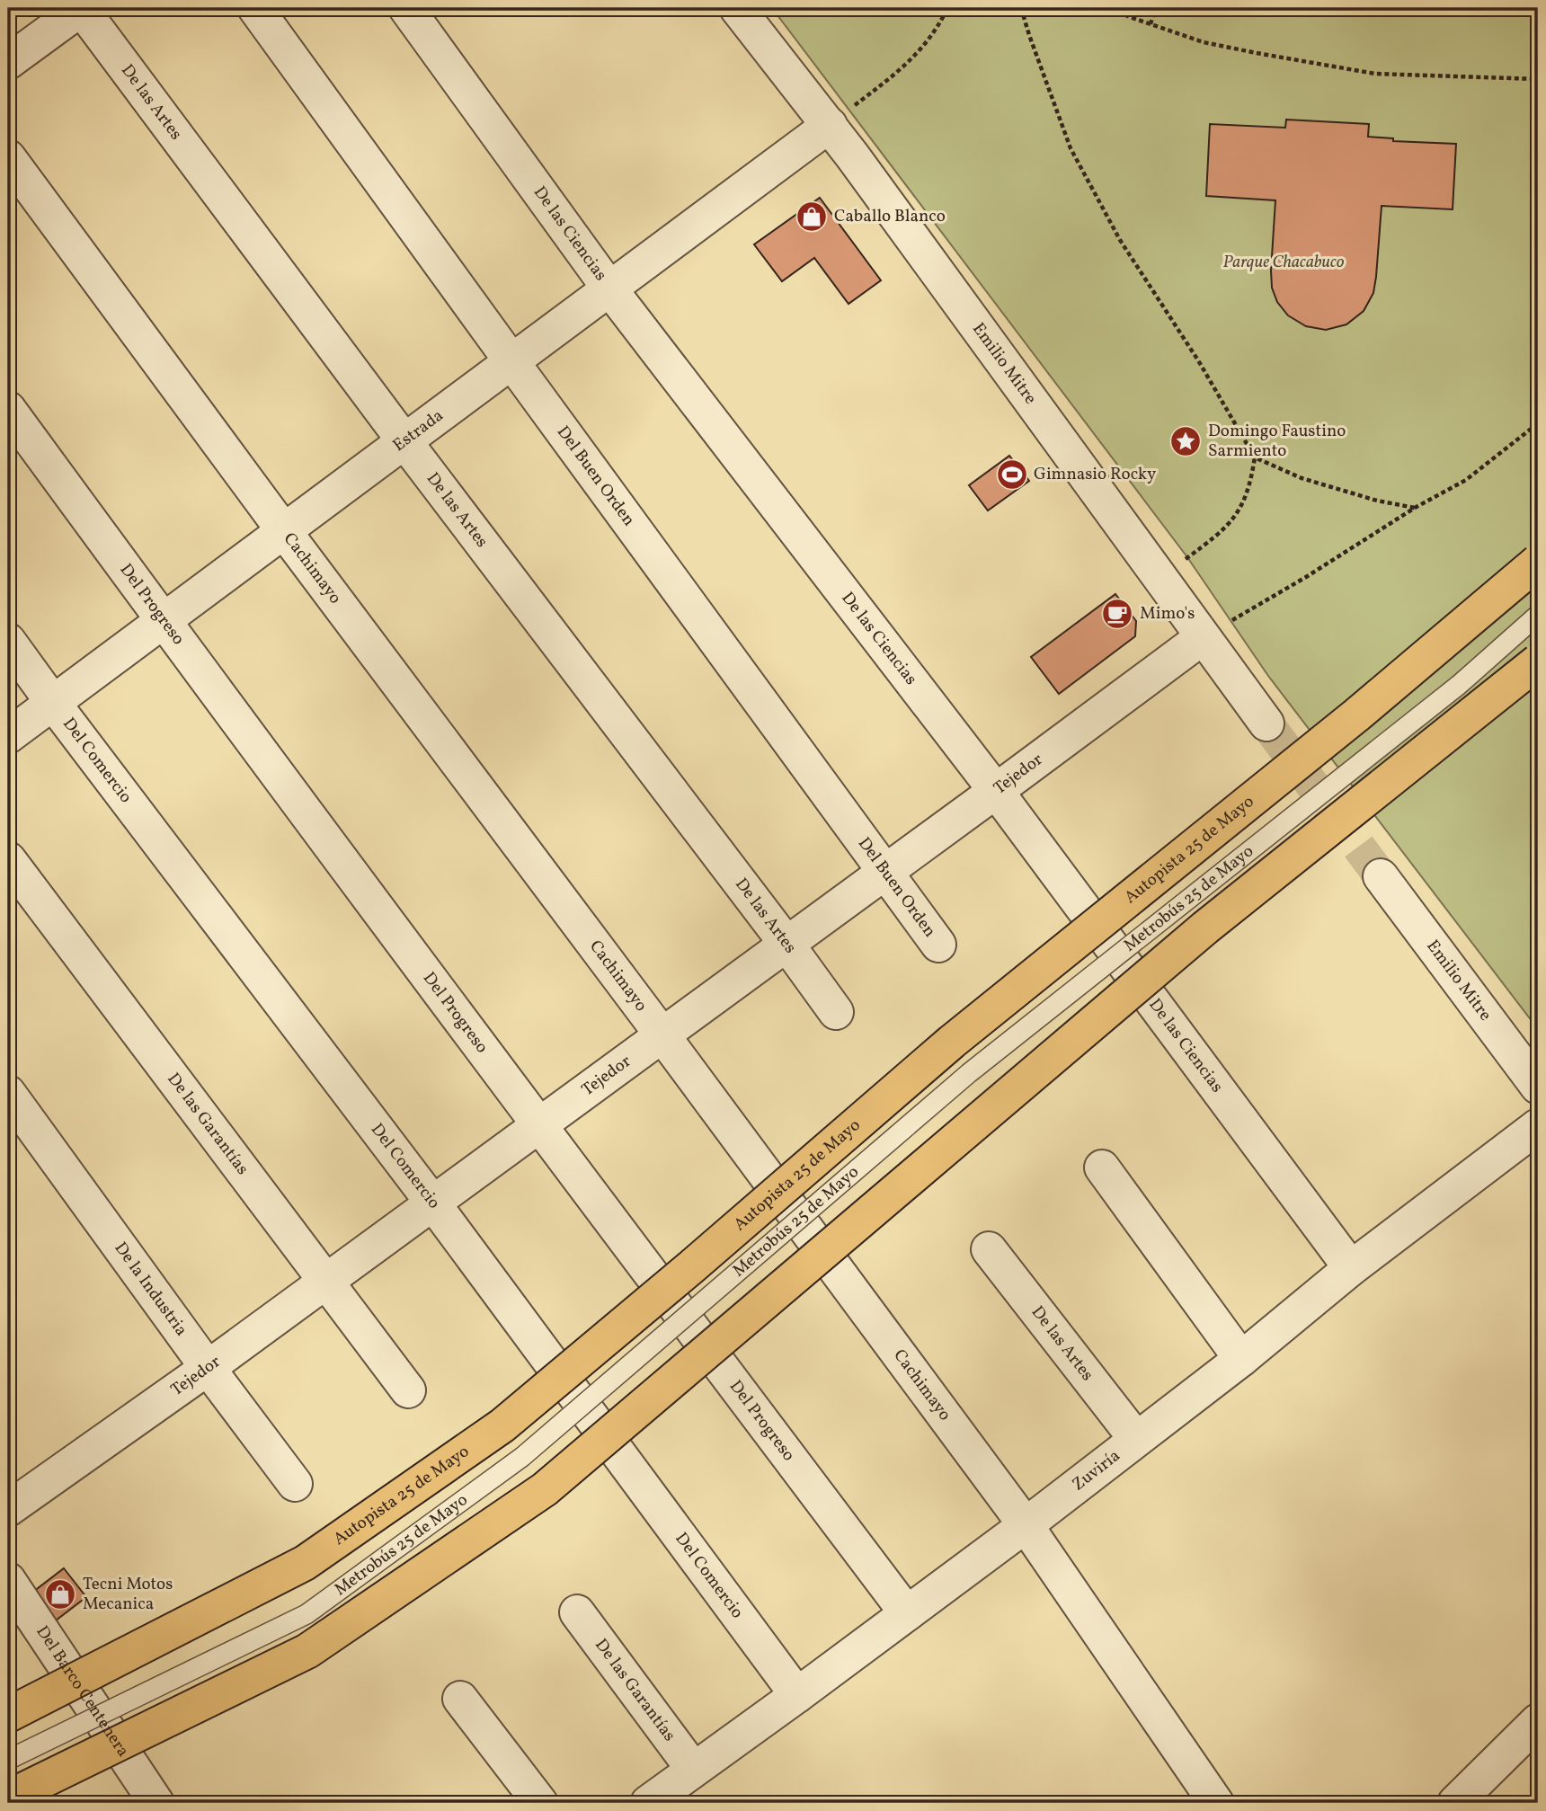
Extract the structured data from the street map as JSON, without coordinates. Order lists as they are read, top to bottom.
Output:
{
  "streets": {
    "highway": ["Autopista 25 de Mayo"],
    "street": [
      "De las Artes",
      "De las Ciencias",
      "Emilio Mitre",
      "Estrada",
      "Del Buen Orden",
      "Cachimayo",
      "Del Progreso",
      "Del Comercio",
      "Tejedor",
      "De las Garantías",
      "De la Industria",
      "Zuviría",
      "Del Barco Centenera"
    ],
    "lane": ["Metrobús 25 de Mayo"]
  },
  "crossings": [
    ["De las Artes", "Estrada"],
    ["De las Artes", "Tejedor"],
    ["De las Artes", "Zuviría"],
    ["De las Ciencias", "Estrada"],
    ["De las Ciencias", "Tejedor"],
    ["De las Ciencias", "Zuviría"],
    ["Emilio Mitre", "Estrada"],
    ["Emilio Mitre", "Tejedor"],
    ["Estrada", "Del Buen Orden"],
    ["Estrada", "Cachimayo"],
    ["Estrada", "Del Progreso"],
    ["Estrada", "Del Comercio"],
    ["Del Buen Orden", "Tejedor"],
    ["Cachimayo", "Tejedor"],
    ["Cachimayo", "Zuviría"],
    ["Del Progreso", "Tejedor"],
    ["Del Progreso", "Zuviría"],
    ["Del Comercio", "Tejedor"],
    ["Del Comercio", "Zuviría"],
    ["Tejedor", "De las Garantías"],
    ["Tejedor", "De la Industria"],
    ["De las Garantías", "Zuviría"]
  ],
  "parks": ["Parque Chacabuco"],
  "places": {
    "shop": ["Caballo Blanco", "Tecni Motos Mecanica"],
    "place": ["Domingo Faustino Sarmiento"],
    "sports": ["Gimnasio Rocky"],
    "cafe": ["Mimo's"]
  }
}
